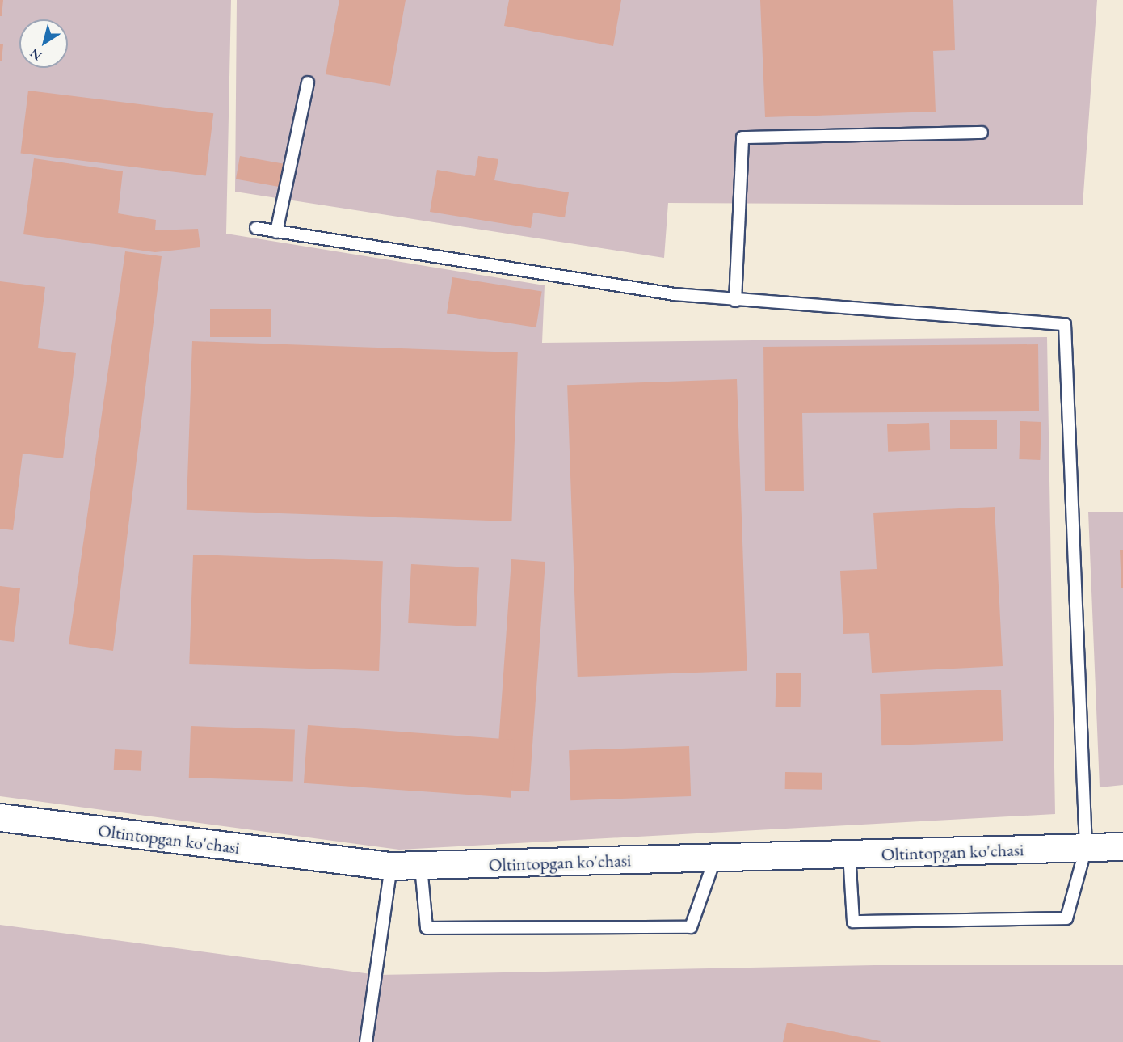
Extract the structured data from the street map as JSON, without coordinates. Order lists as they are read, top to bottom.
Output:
{
  "streets": {
    "street": ["Oltintopgan ko'chasi"]
  },
  "north": "bottom left"
}
